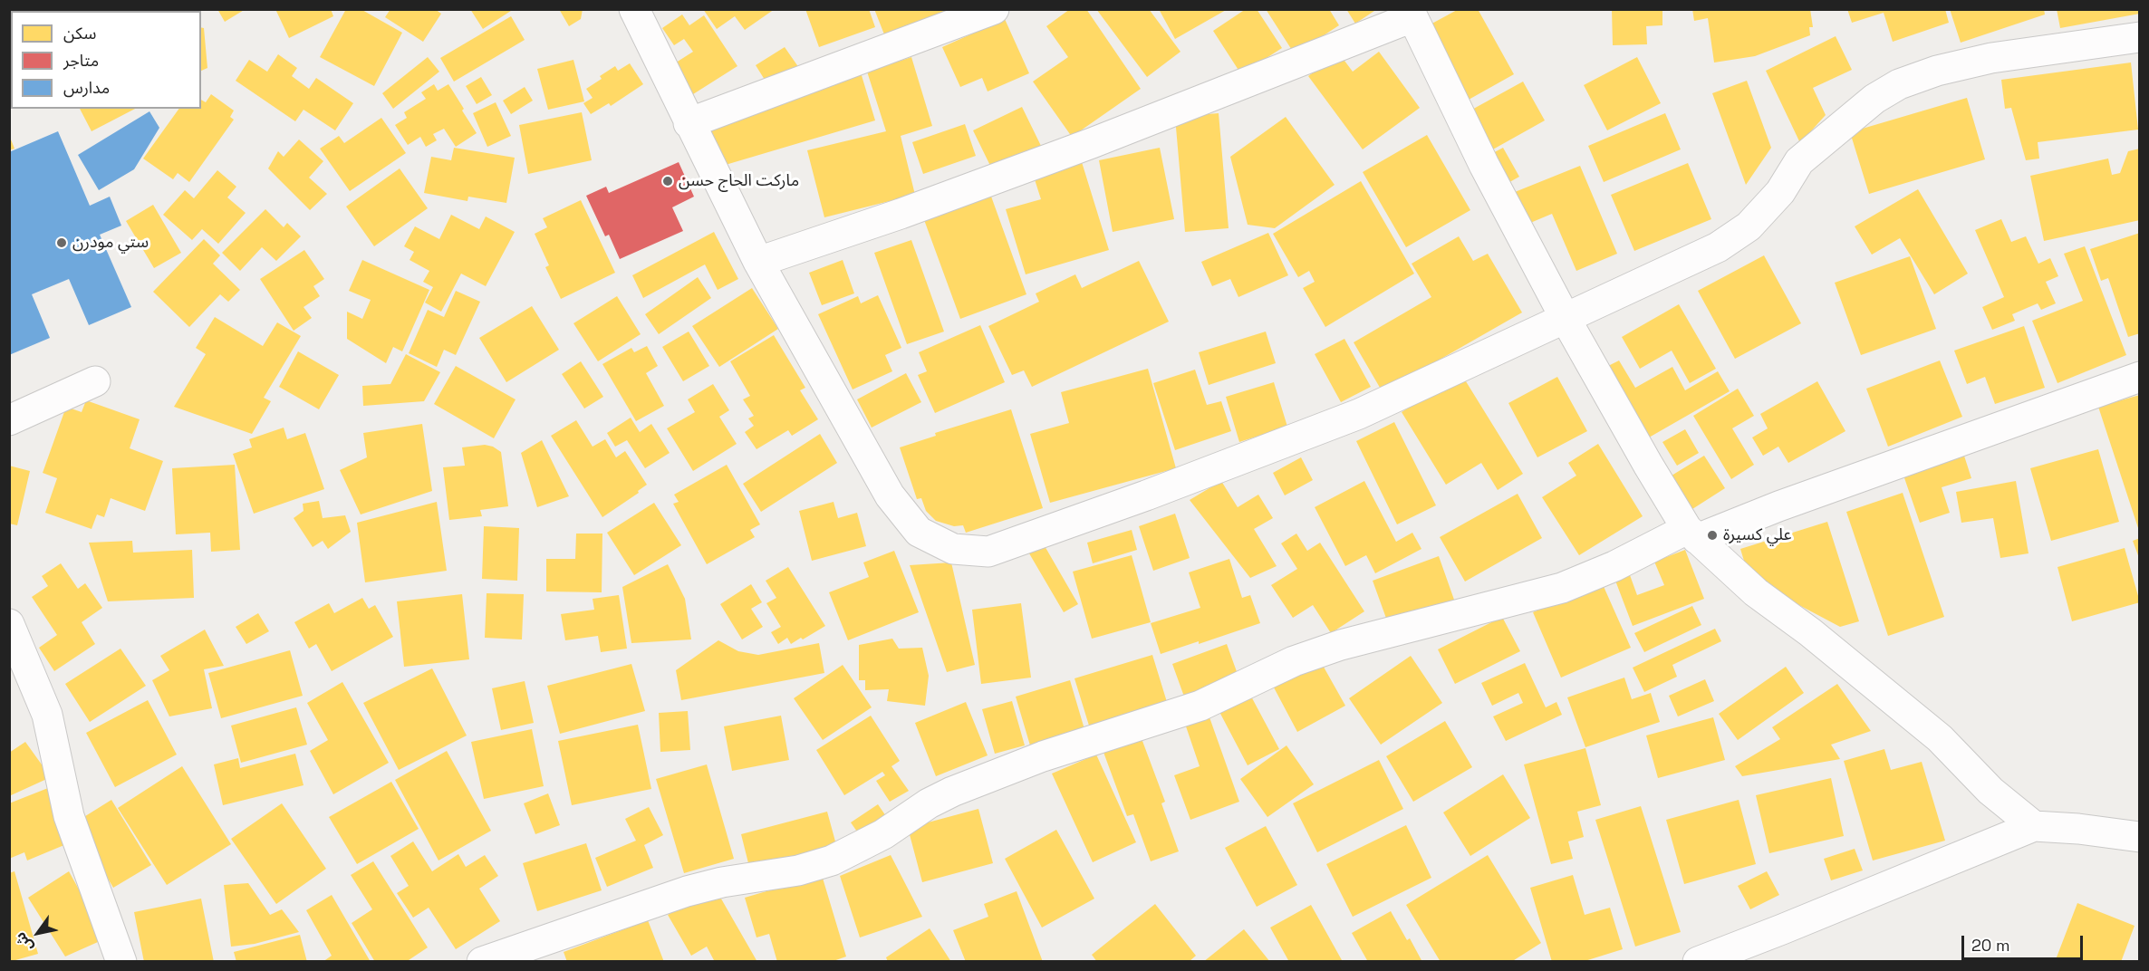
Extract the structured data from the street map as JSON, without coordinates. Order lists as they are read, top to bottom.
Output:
{
  "places": ["ماركت الحاج حسن", "ستي مودرن", "علي كسيرة"],
  "legend": ["سكن", "متاجر", "مدارس"],
  "scale_bar": "20 m",
  "north": "bottom left"
}
